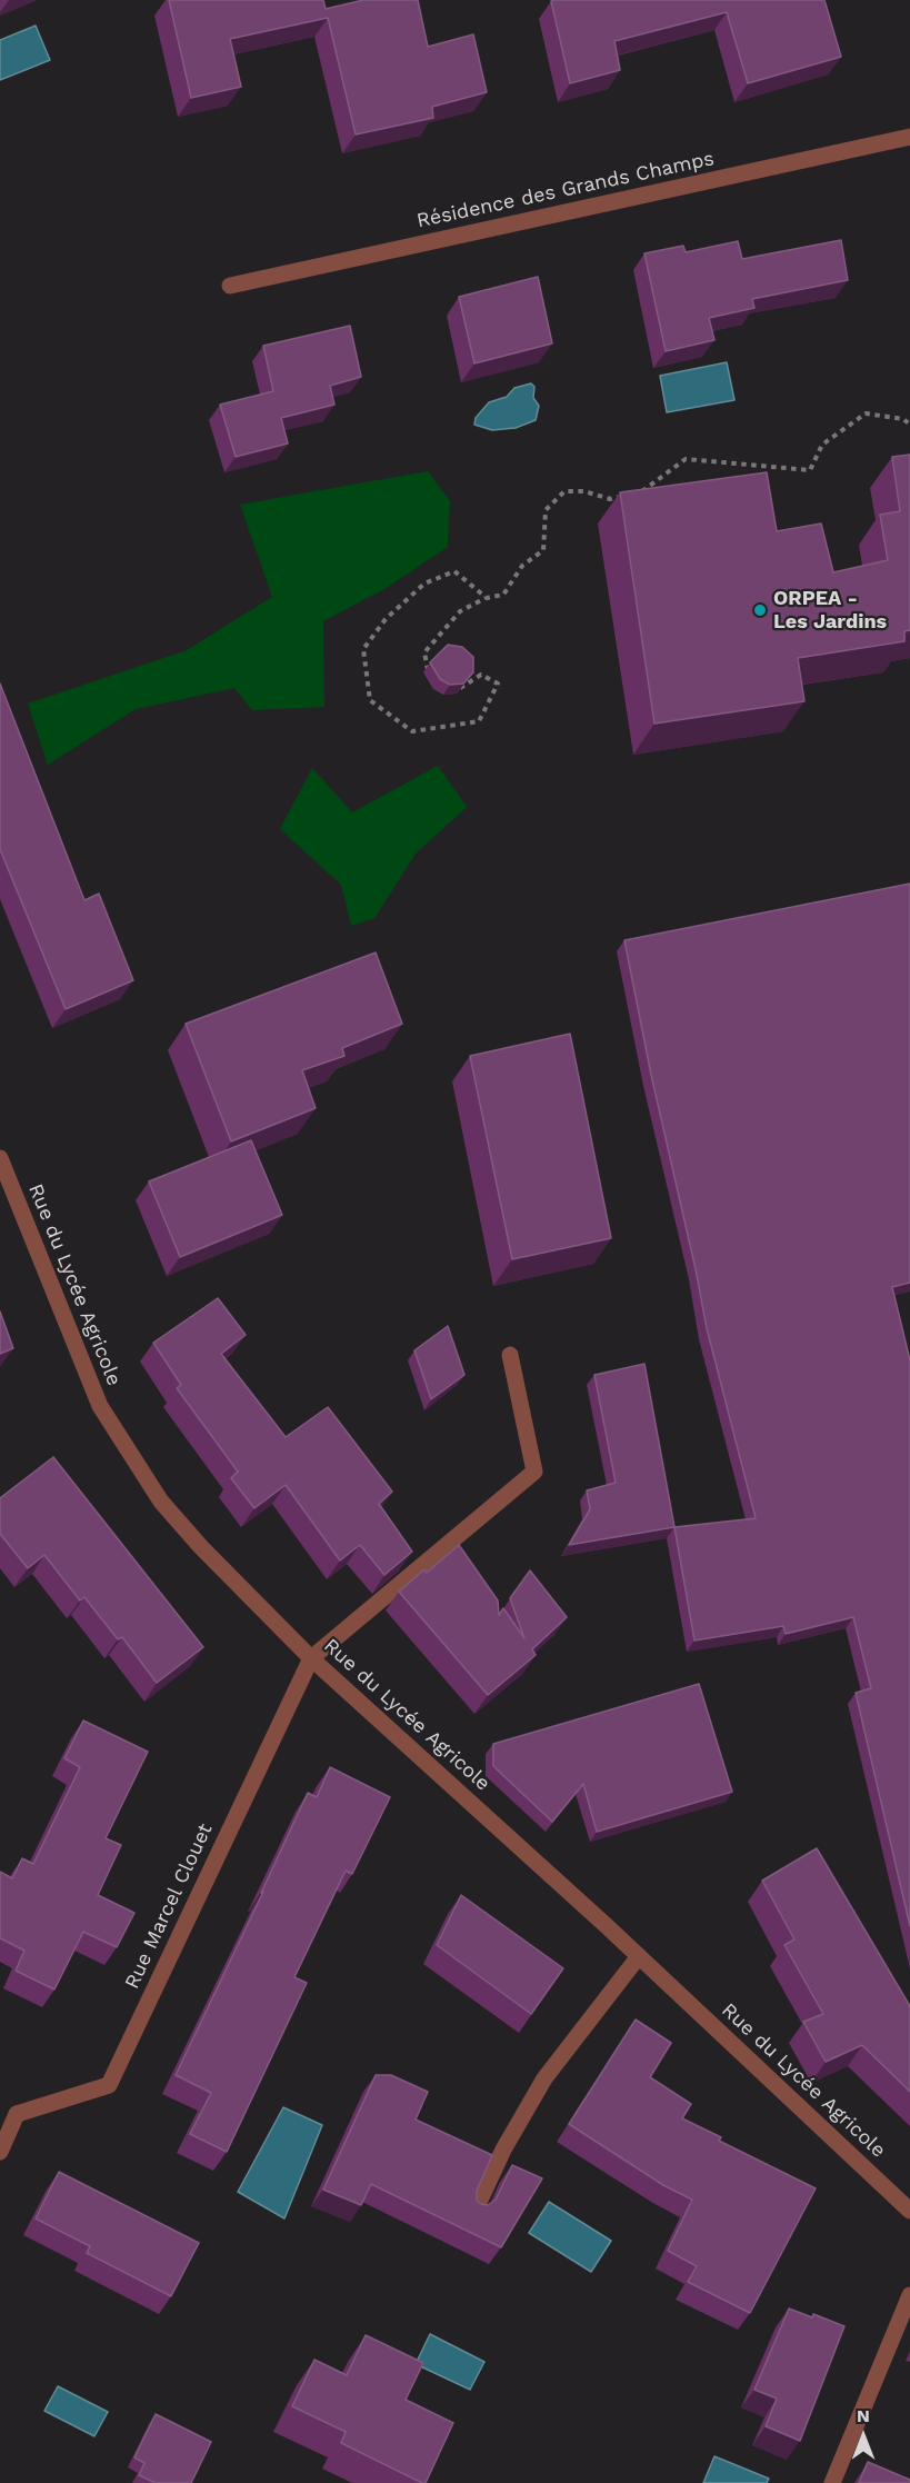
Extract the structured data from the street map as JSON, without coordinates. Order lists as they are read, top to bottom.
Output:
{
  "streets": {
    "street": ["Résidence des Grands Champs", "Rue du Lycée Agricole", "Rue Marcel Clouet"]
  },
  "crossings": [
    ["Rue du Lycée Agricole", "Rue Marcel Clouet"]
  ],
  "places": ["ORPEA - Les Jardins"],
  "north": "top"
}
